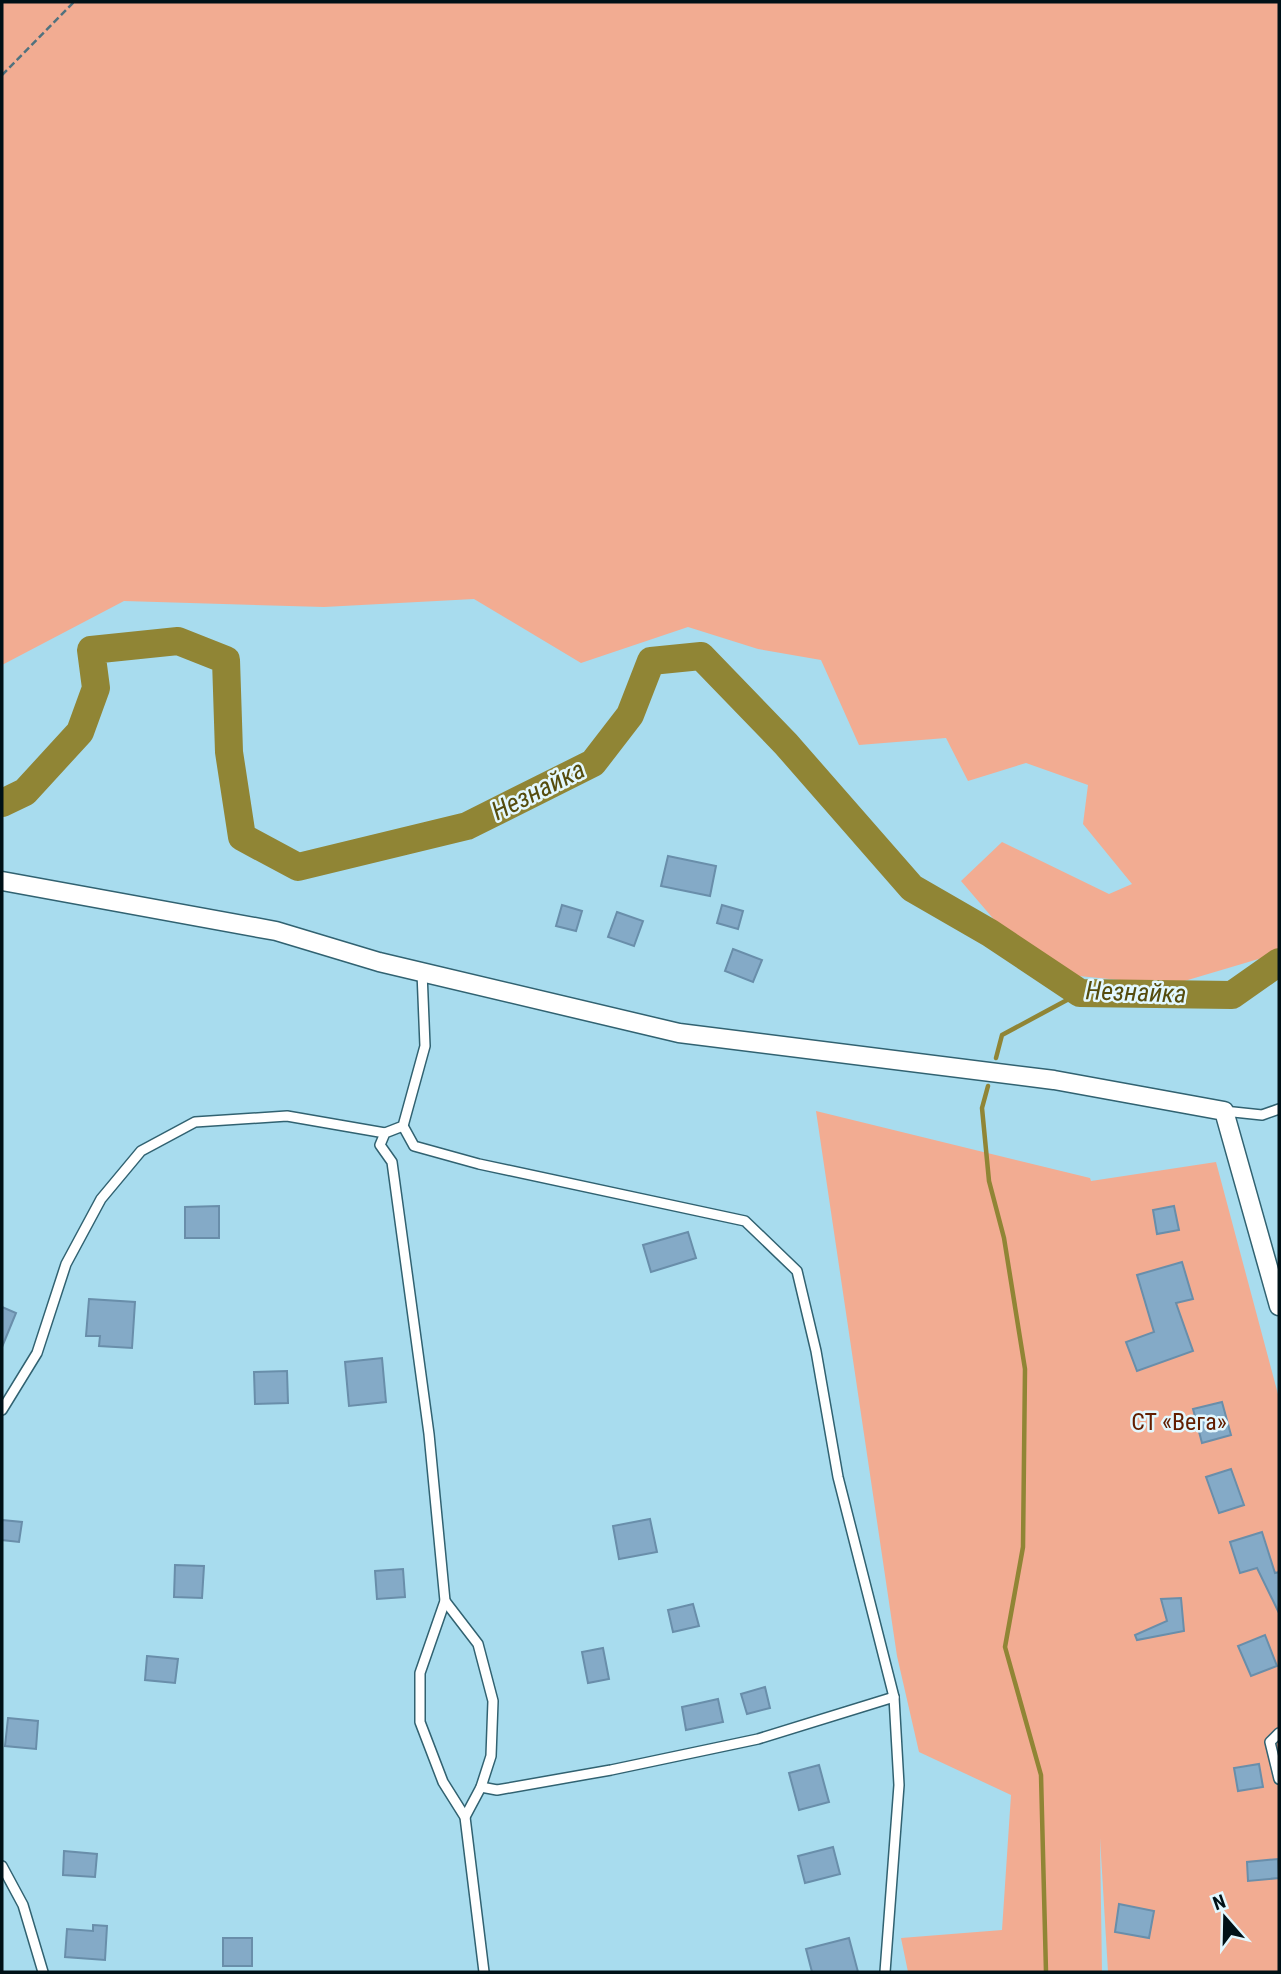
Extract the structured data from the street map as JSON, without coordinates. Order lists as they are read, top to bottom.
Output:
{
  "water": ["Незнайка"],
  "parks": ["СТ «Вега»"],
  "north": "top"
}
